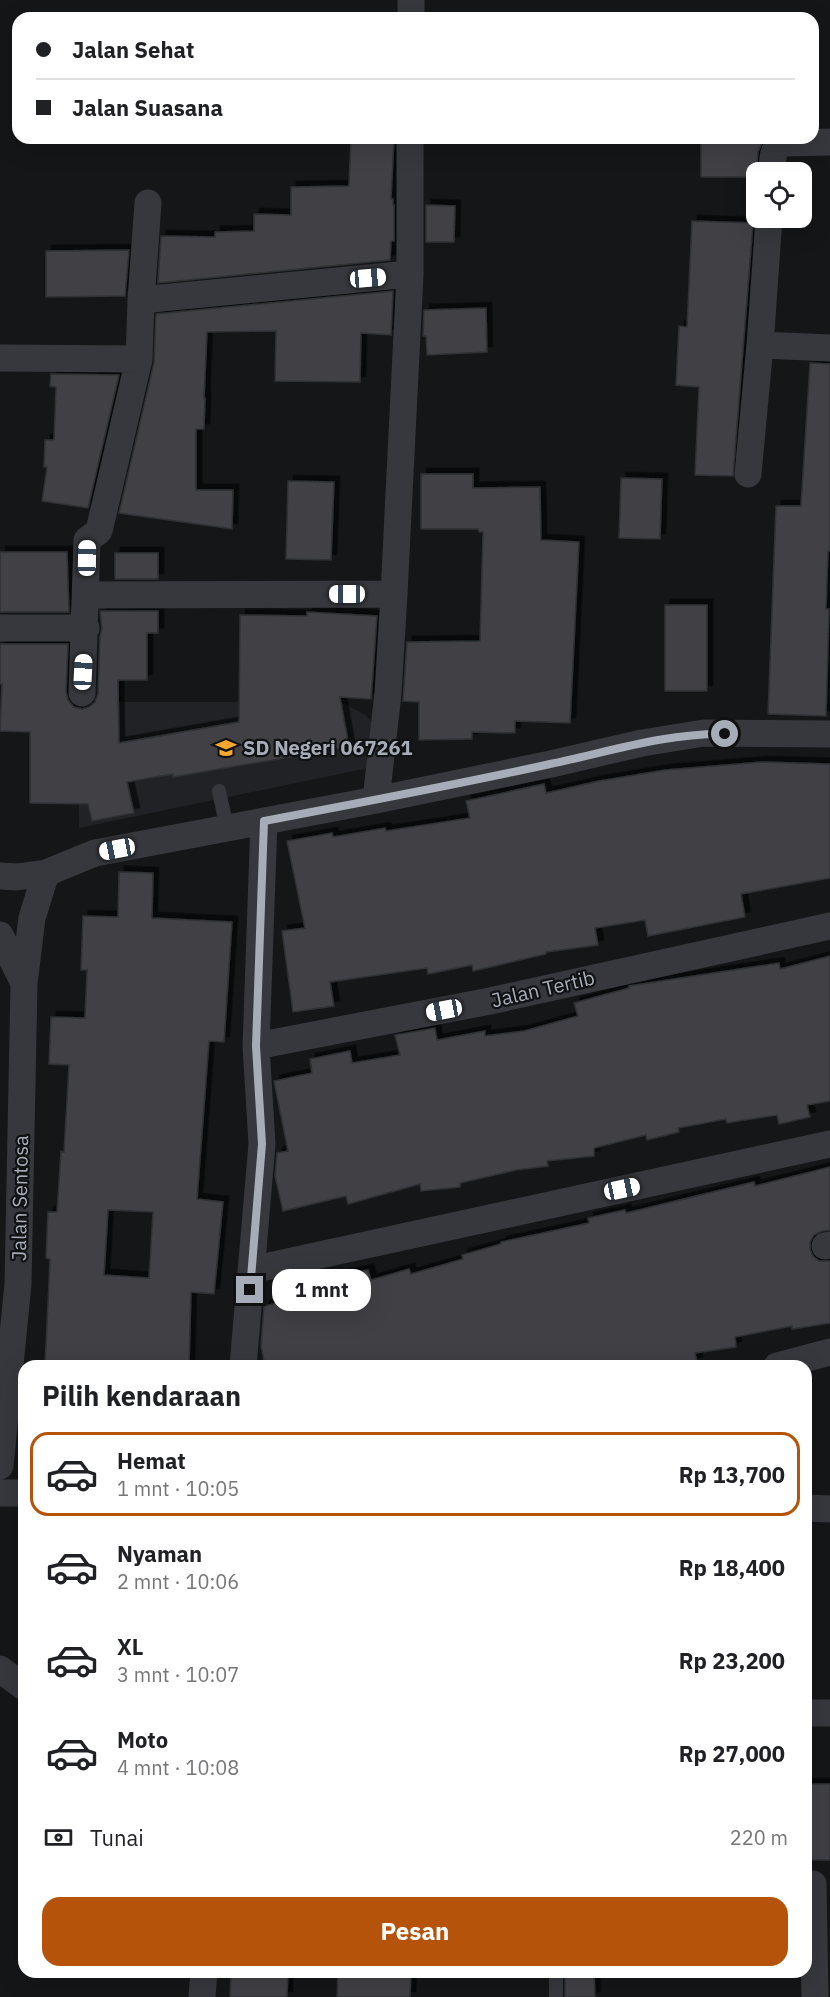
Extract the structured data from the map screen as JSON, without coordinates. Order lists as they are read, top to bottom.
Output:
{
  "streets": {
    "street": ["Jalan Tertib", "Jalan Sentosa"]
  },
  "places": {
    "school or university": ["SD Negeri 067261"]
  },
  "page": {
    "banner": ["Jalan Sehat", "Jalan Suasana"],
    "bubble": "1 mnt",
    "heading": "Pilih kendaraan",
    "list": [
      {
        "name": "Hemat",
        "note": "1 mnt · 10:05",
        "value": "Rp 13,700"
      },
      {
        "name": "Nyaman",
        "note": "2 mnt · 10:06",
        "value": "Rp 18,400"
      },
      {
        "name": "XL",
        "note": "3 mnt · 10:07",
        "value": "Rp 23,200"
      },
      {
        "name": "Moto",
        "note": "4 mnt · 10:08",
        "value": "Rp 27,000"
      }
    ],
    "pay": ["Tunai", "220 m"],
    "buttons": "Pesan"
  }
}
